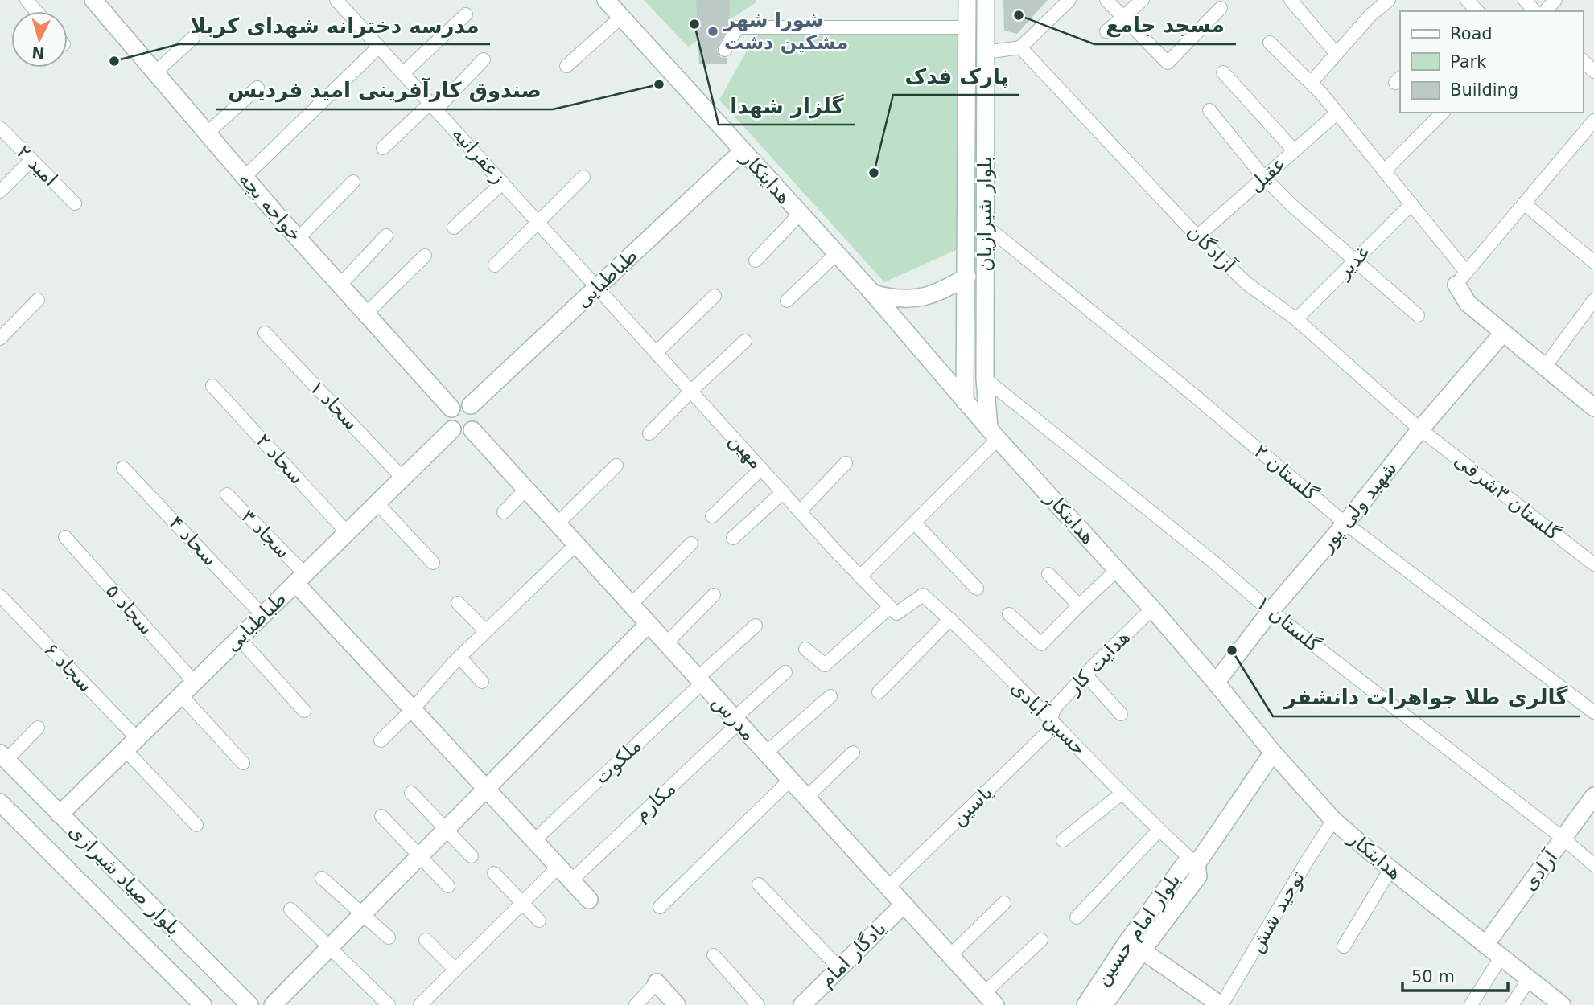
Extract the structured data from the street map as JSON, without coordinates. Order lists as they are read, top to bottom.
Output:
{
  "streets": {
    "street": [
      "زعفرانیه",
      "امید ۲",
      "عقیل",
      "هدایتکار",
      "خواجه بچه",
      "بلوار شیرازیان",
      "آزادگان",
      "غدیر",
      "طباطبایی",
      "سجاد ۱",
      "مهین",
      "سجاد ۲",
      "گلستان ۲",
      "گلستان ۳شرقی",
      "شهید ولی پور",
      "سجاد ۳",
      "سجاد ۴",
      "سجاد ۵",
      "گلستان ۱",
      "هدایت کار",
      "سجاد ۶",
      "مدرس",
      "حسین آبادی",
      "ملکوت",
      "مکارم",
      "یاسین",
      "آزادی",
      "بلوار صیاد شیرازی",
      "توحید شش",
      "بلوار امام حسین",
      "یادگار امام"
    ]
  },
  "crossings": [
    ["زعفرانیه", "طباطبایی"],
    ["زعفرانیه", "مهین"],
    ["عقیل", "آزادگان"],
    ["هدایتکار", "بلوار شیرازیان"],
    ["هدایتکار", "طباطبایی"],
    ["هدایتکار", "شهید ولی پور"],
    ["هدایتکار", "هدایت کار"],
    ["هدایتکار", "آزادی"],
    ["هدایتکار", "توحید شش"],
    ["هدایتکار", "بلوار امام حسین"],
    ["خواجه بچه", "طباطبایی"],
    ["خواجه بچه", "مدرس"],
    ["بلوار شیرازیان", "گلستان ۲"],
    ["بلوار شیرازیان", "گلستان ۱"],
    ["آزادگان", "غدیر"],
    ["آزادگان", "گلستان ۳شرقی"],
    ["آزادگان", "شهید ولی پور"],
    ["طباطبایی", "سجاد ۱"],
    ["طباطبایی", "مهین"],
    ["طباطبایی", "سجاد ۲"],
    ["طباطبایی", "سجاد ۳"],
    ["طباطبایی", "سجاد ۴"],
    ["طباطبایی", "سجاد ۵"],
    ["طباطبایی", "سجاد ۶"],
    ["طباطبایی", "مدرس"],
    ["طباطبایی", "بلوار صیاد شیرازی"],
    ["مهین", "حسین آبادی"],
    ["گلستان ۲", "شهید ولی پور"],
    ["گلستان ۳شرقی", "شهید ولی پور"],
    ["شهید ولی پور", "گلستان ۱"],
    ["گلستان ۱", "آزادی"],
    ["هدایت کار", "حسین آبادی"],
    ["هدایت کار", "یاسین"],
    ["مدرس", "ملکوت"],
    ["مدرس", "مکارم"],
    ["مدرس", "یاسین"],
    ["مدرس", "یادگار امام"],
    ["حسین آبادی", "یاسین"],
    ["حسین آبادی", "بلوار امام حسین"]
  ],
  "places": [
    "مسجد جامع",
    "گلزار شهدا",
    "شورا شهر مشکین دشت",
    "مدرسه دخترانه شهدای کربلا",
    "صندوق کارآفرینی امید فردیس",
    "پارک فدک",
    "گالری طلا جواهرات دانشفر"
  ],
  "legend": ["Road", "Park", "Building"],
  "scale_bar": "50 m",
  "north": "bottom"
}
